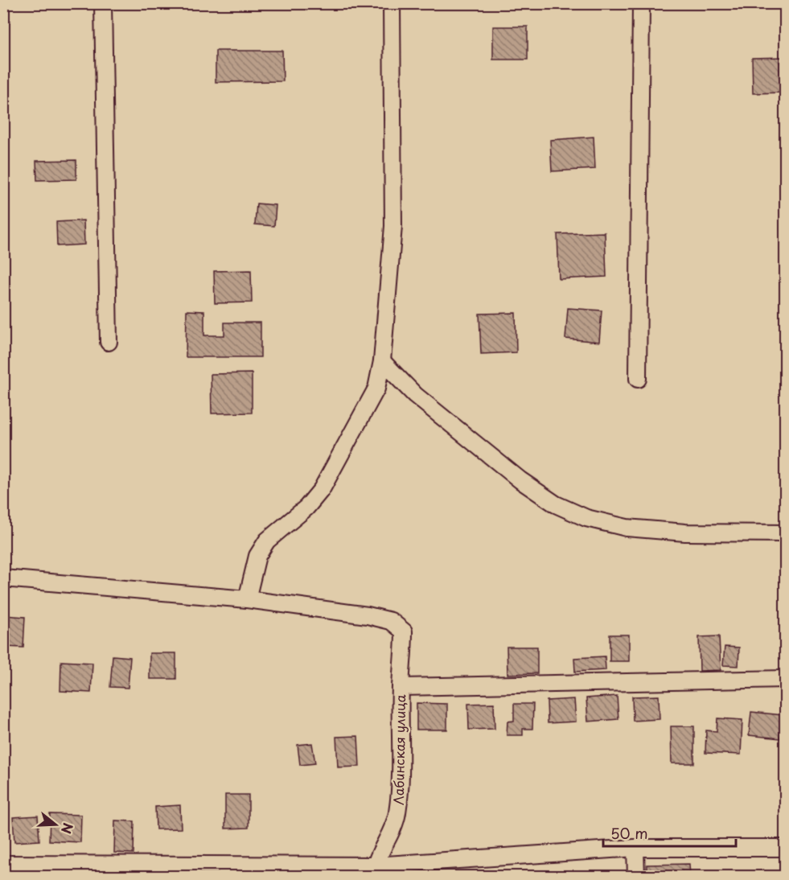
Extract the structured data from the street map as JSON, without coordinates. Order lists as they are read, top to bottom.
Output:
{
  "streets": {
    "street": ["Лабинская улица"]
  },
  "scale_bar": "50 m",
  "north": "right"
}
